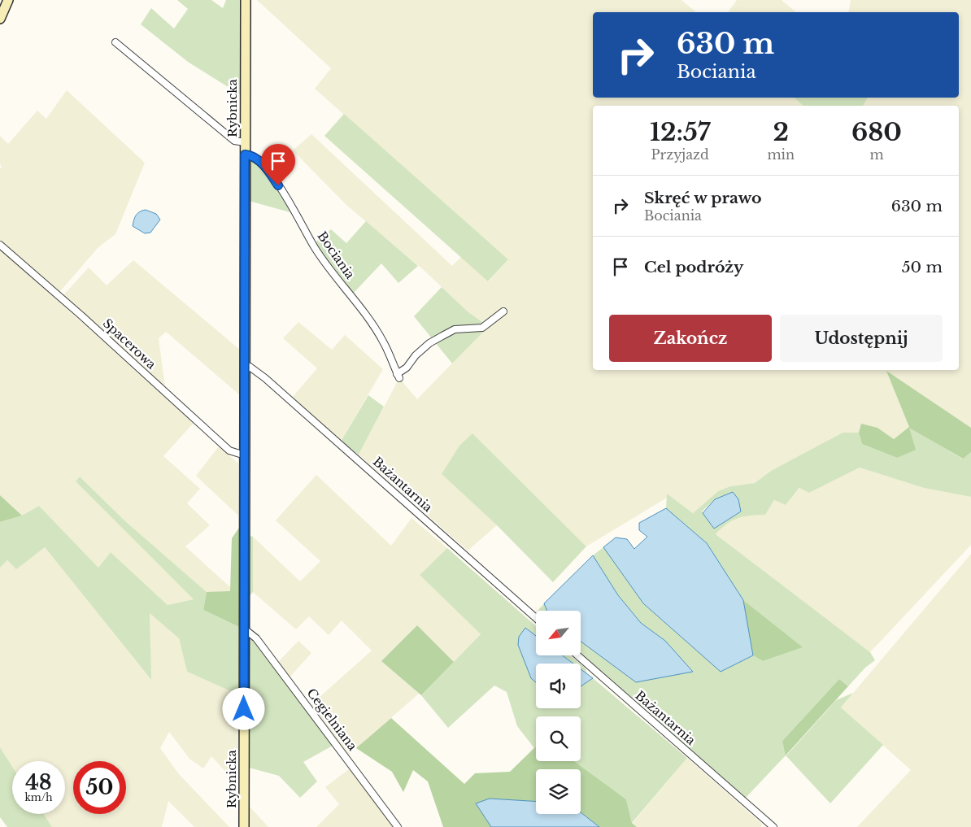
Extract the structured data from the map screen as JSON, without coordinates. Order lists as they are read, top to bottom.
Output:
{
  "streets": {
    "main road": ["Rybnicka"],
    "street": [
      "Bociania",
      "Spacerowa",
      "Bażantarnia",
      "Cegielniana"
    ]
  },
  "crossings": [
    ["Rybnicka", "Bociania"],
    ["Rybnicka", "Spacerowa"],
    ["Rybnicka", "Bażantarnia"],
    ["Rybnicka", "Cegielniana"]
  ],
  "north": "bottom left",
  "page": {
    "turn": ["630 m", "Bociania"],
    "eta": [
      "12:57",
      "Przyjazd",
      "2",
      "min",
      "680",
      "m"
    ],
    "list": [
      {
        "name": "Skręć w prawo",
        "note": "Bociania",
        "value": "630 m"
      },
      {
        "name": "Cel podróży",
        "value": "50 m"
      }
    ],
    "buttons": ["Zakończ", "Udostępnij"],
    "speed": "48 km/h",
    "limit": "50"
  }
}
